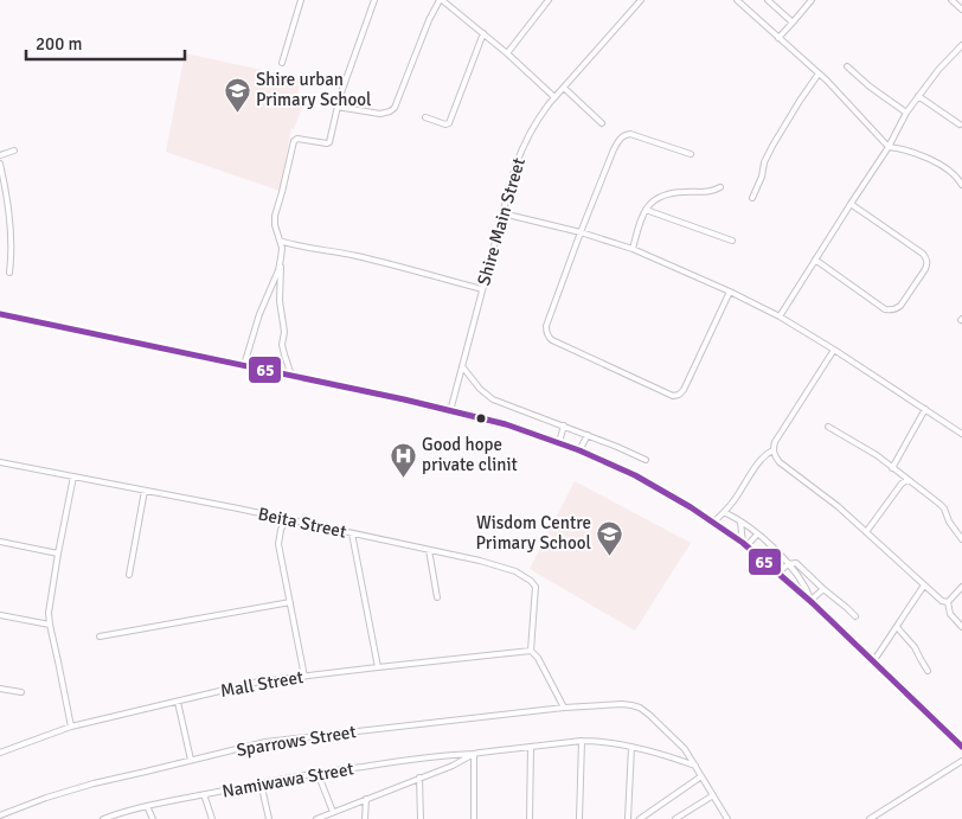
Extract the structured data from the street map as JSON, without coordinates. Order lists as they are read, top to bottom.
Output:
{
  "streets": {
    "street": [
      "Shire Main Street",
      "Beita Street",
      "Mall Street",
      "Sparrows Street",
      "Namiwawa Street"
    ]
  },
  "crossings": [
    ["Beita Street", "Mall Street"],
    ["Sparrows Street", "Namiwawa Street"]
  ],
  "places": {
    "school or university": ["Shire urban Primary School", "Wisdom Centre Primary School"],
    "hospital": ["Good hope private clinit"]
  },
  "lines": ["transit line 65"],
  "scale_bar": "200 m"
}
